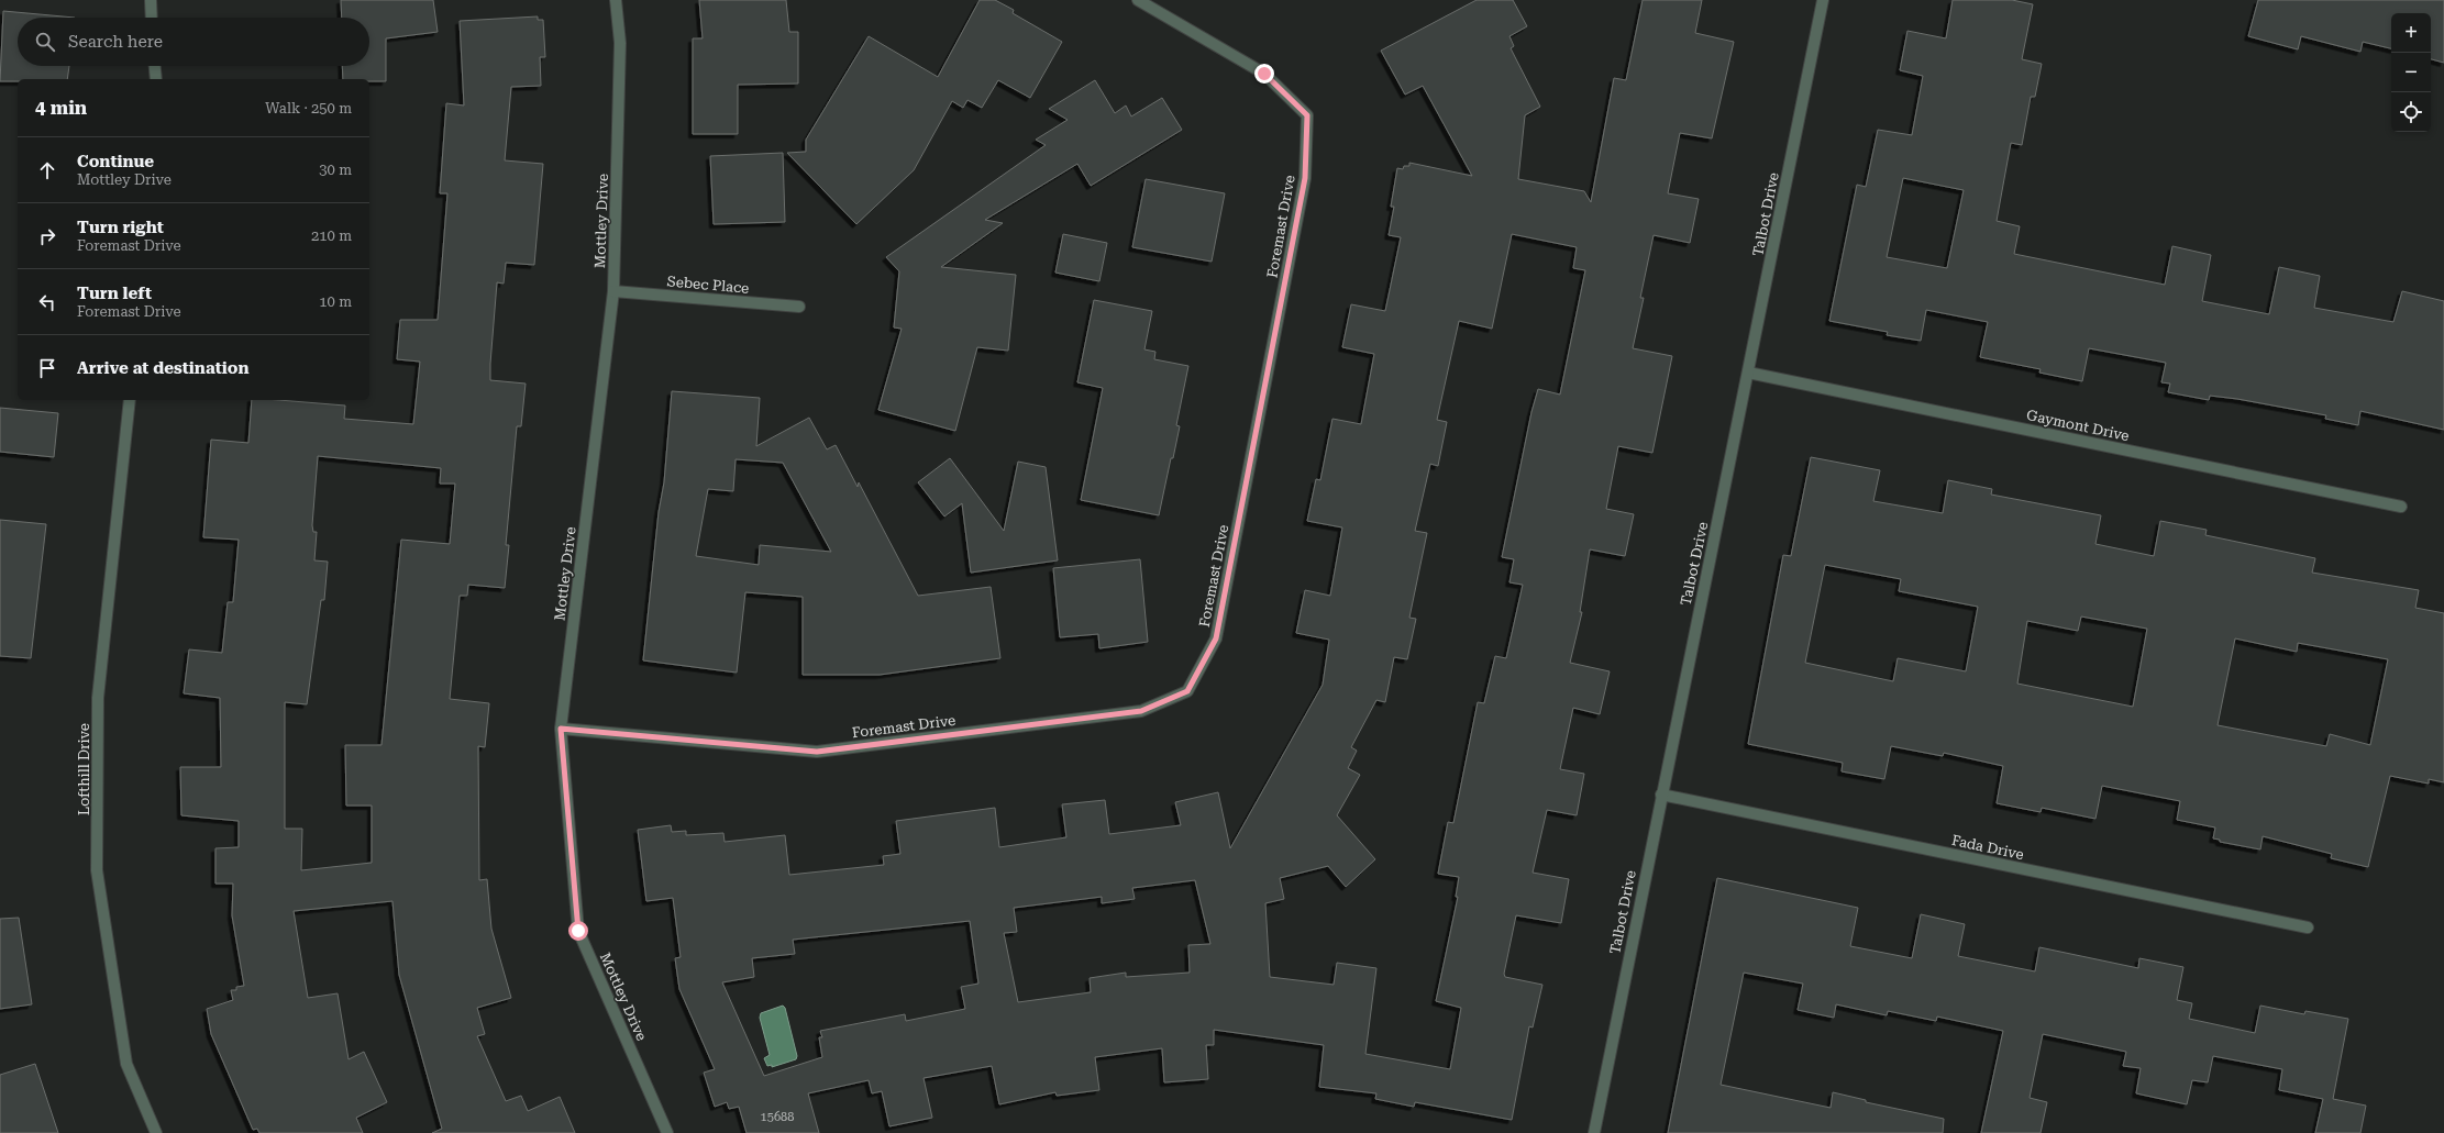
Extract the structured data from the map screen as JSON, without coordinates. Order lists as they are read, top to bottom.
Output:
{
  "streets": {
    "street": [
      "Talbot Drive",
      "Mottley Drive",
      "Foremast Drive",
      "Sebec Place",
      "Gaymont Drive",
      "Lofthill Drive",
      "Fada Drive"
    ]
  },
  "crossings": [
    ["Talbot Drive", "Gaymont Drive"],
    ["Talbot Drive", "Fada Drive"],
    ["Mottley Drive", "Foremast Drive"],
    ["Mottley Drive", "Sebec Place"]
  ],
  "house_numbers": ["15688"],
  "page": {
    "map_buttons": ["+", "−"],
    "search": "Search here",
    "heading": ["4 min", "Walk · 250 m"],
    "list": [
      ["Continue", "Mottley Drive", "30 m"],
      ["Turn right", "Foremast Drive", "210 m"],
      ["Turn left", "Foremast Drive", "10 m"],
      "Arrive at destination"
    ]
  }
}
